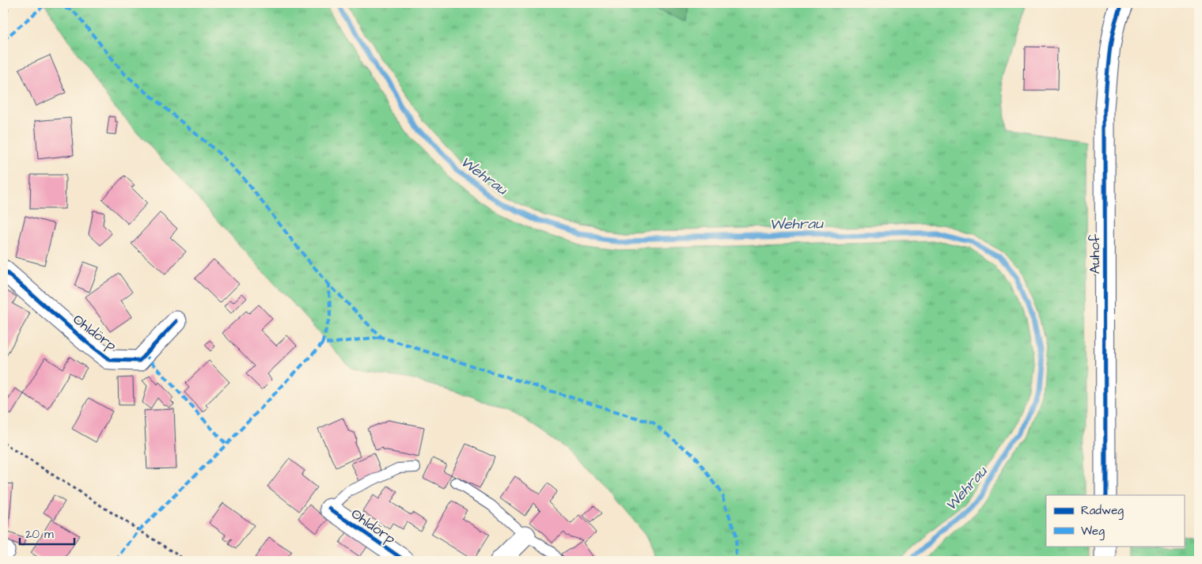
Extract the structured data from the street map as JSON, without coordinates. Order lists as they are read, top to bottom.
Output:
{
  "streets": {
    "street": ["Auhof", "Ohldörp"]
  },
  "water": ["Wehrau"],
  "legend": ["Radweg", "Weg"],
  "scale_bar": "20 m"
}
